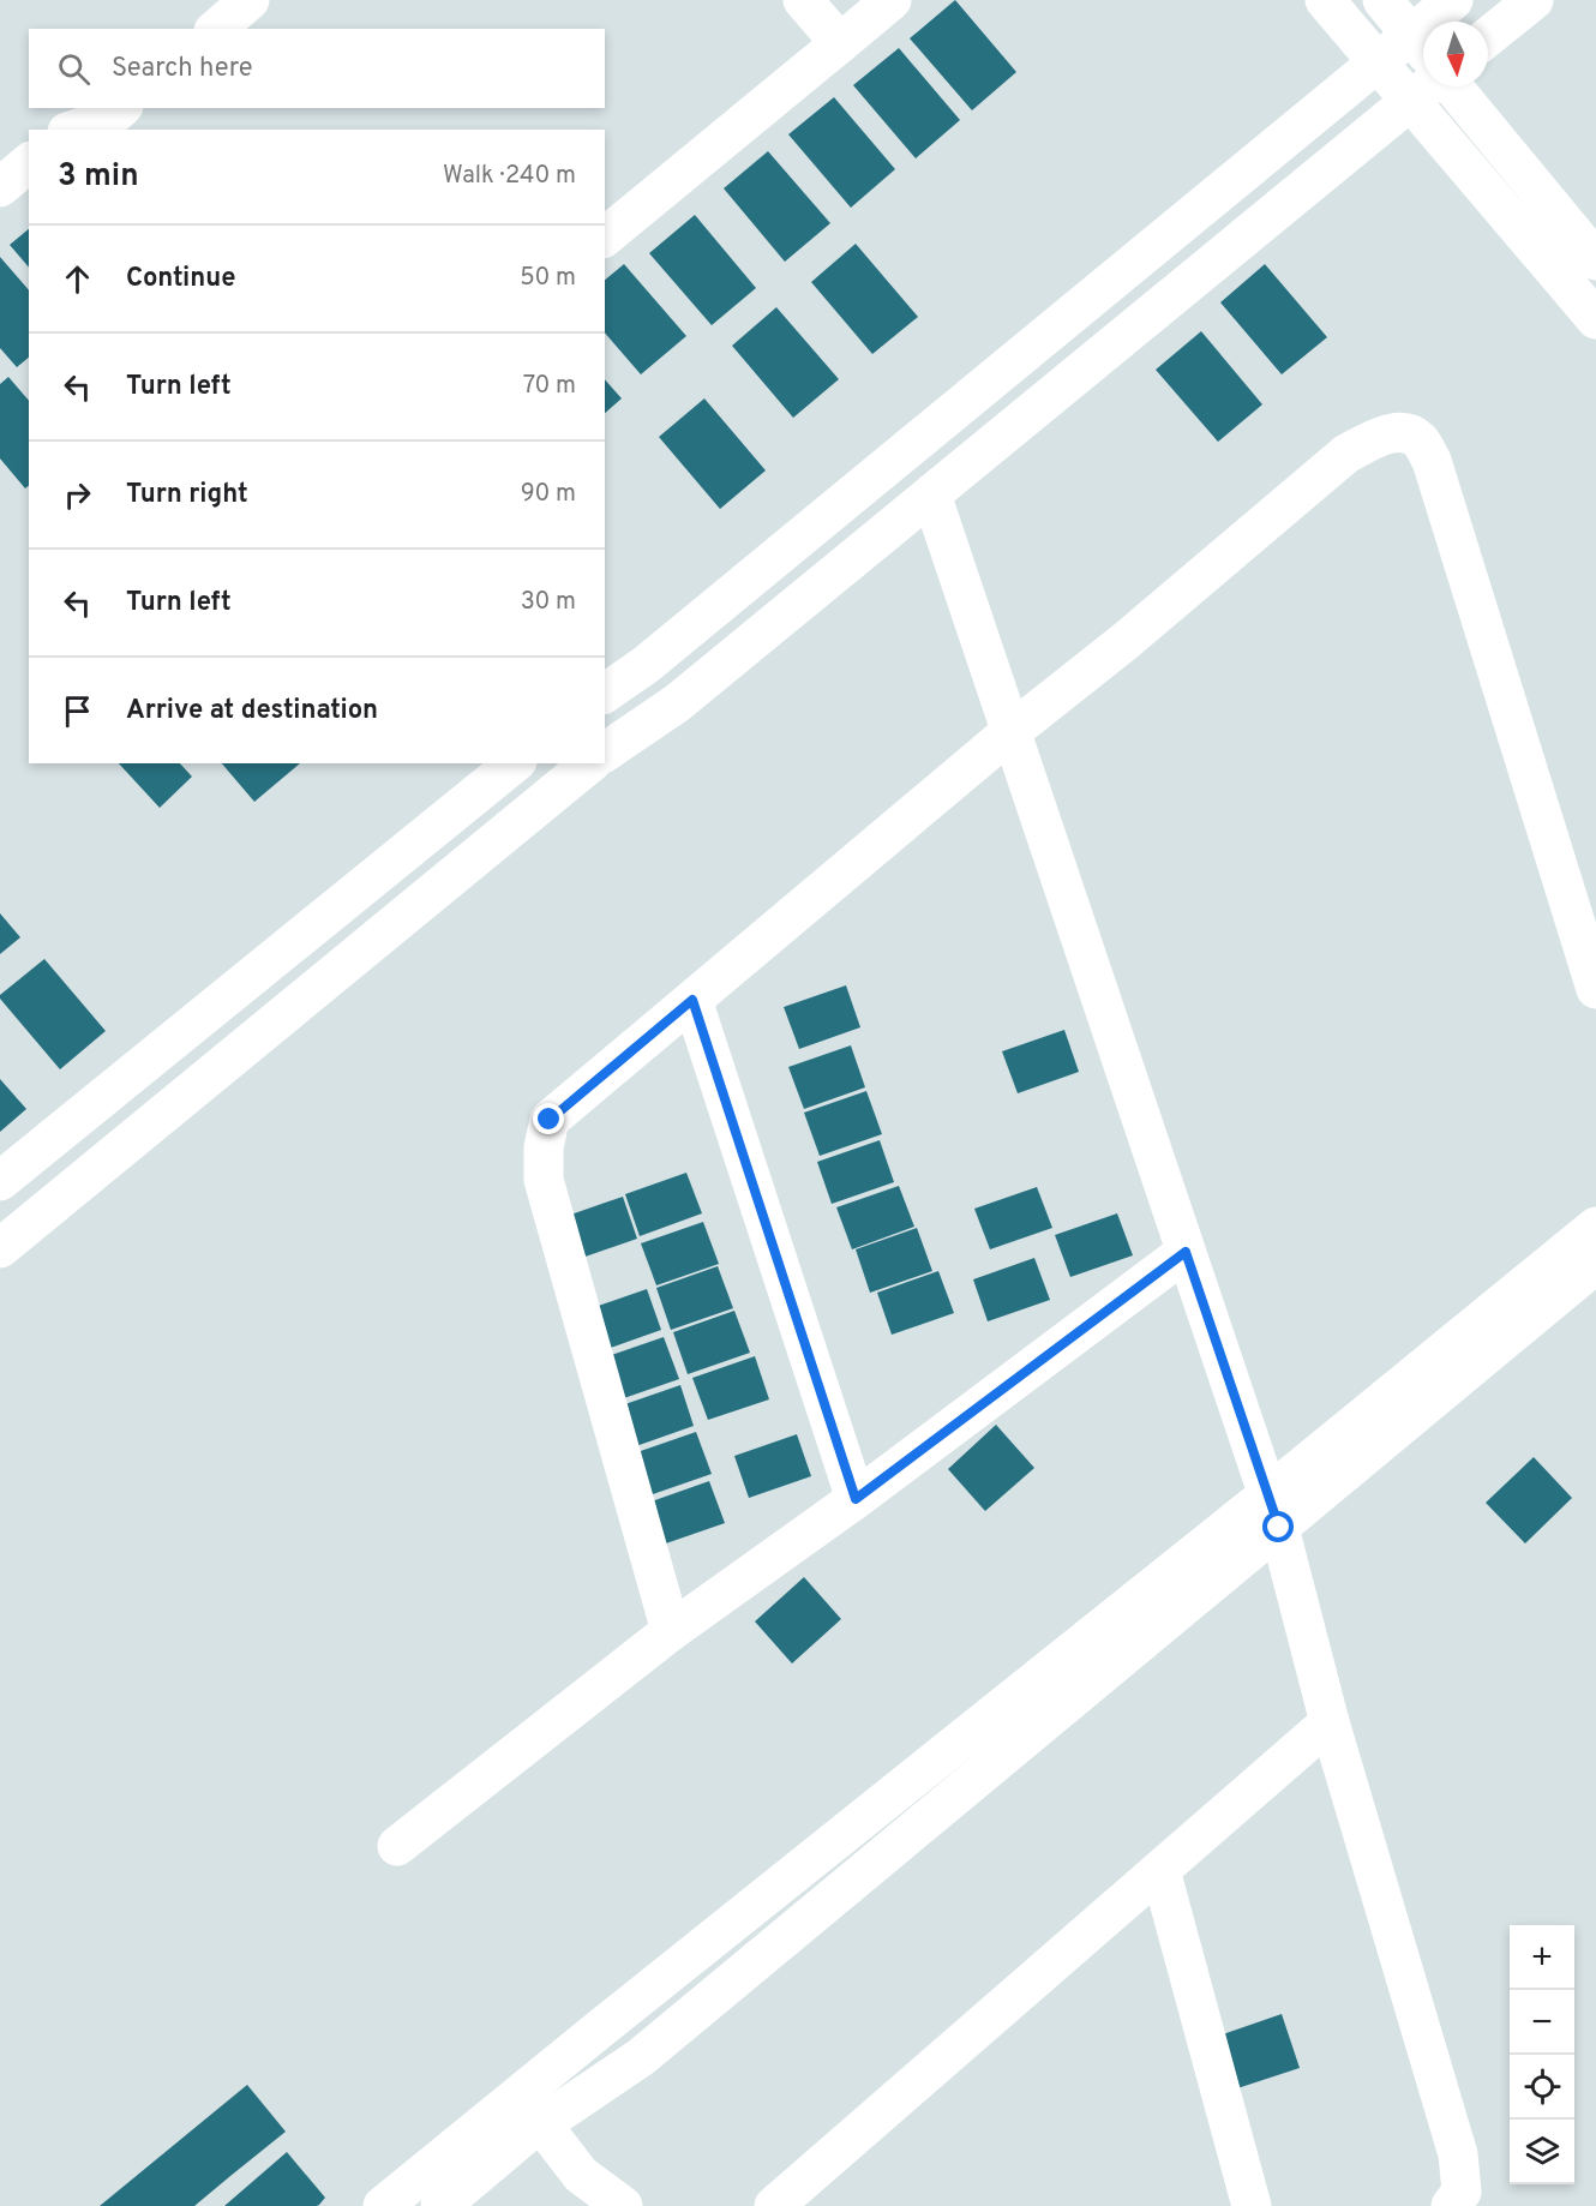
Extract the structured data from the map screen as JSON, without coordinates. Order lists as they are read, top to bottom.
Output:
{
  "north": "bottom",
  "page": {
    "search": "Search here",
    "heading": ["3 min", "Walk · 240 m"],
    "list": [
      ["Continue", "50 m"],
      ["Turn left", "70 m"],
      ["Turn right", "90 m"],
      ["Turn left", "30 m"],
      "Arrive at destination"
    ],
    "map_buttons": ["+", "−"]
  }
}
